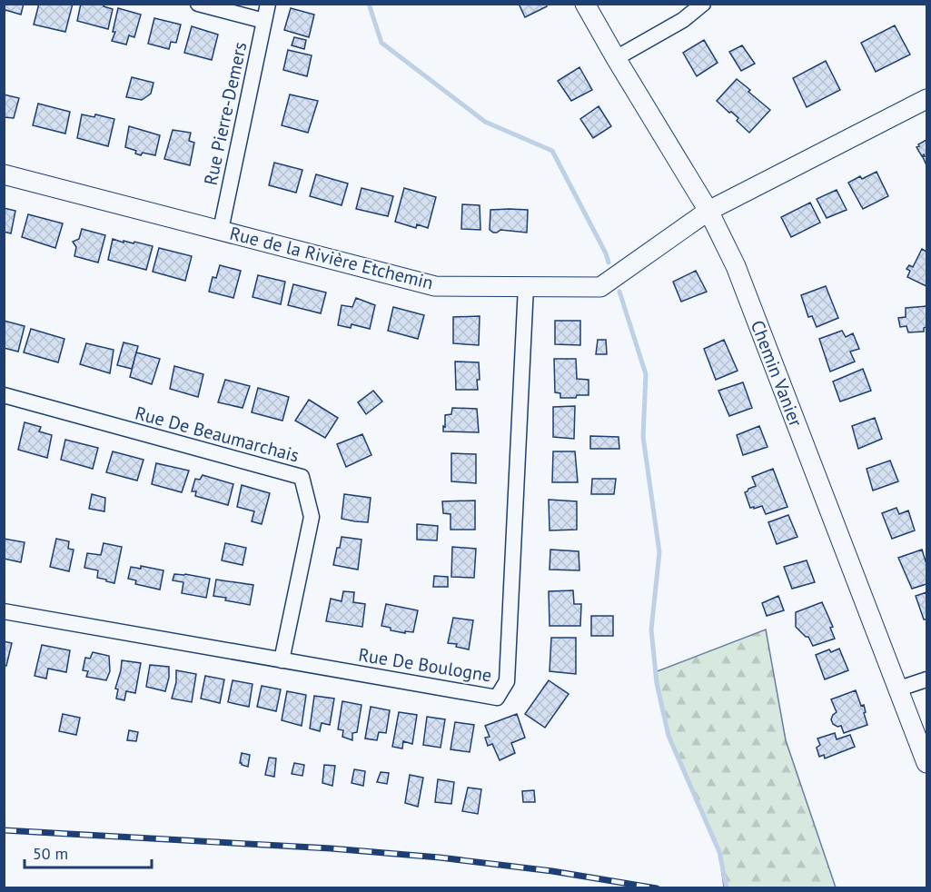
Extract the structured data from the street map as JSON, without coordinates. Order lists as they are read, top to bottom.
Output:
{
  "streets": {
    "street": [
      "Rue Pierre-Demers",
      "Rue de la Rivière Etchemin",
      "Chemin Vanier",
      "Rue De Beaumarchais",
      "Rue De Boulogne"
    ]
  },
  "crossings": [
    ["Rue Pierre-Demers", "Rue de la Rivière Etchemin"],
    ["Rue de la Rivière Etchemin", "Chemin Vanier"],
    ["Rue de la Rivière Etchemin", "Rue De Boulogne"],
    ["Rue De Beaumarchais", "Rue De Boulogne"]
  ],
  "scale_bar": "50 m"
}
